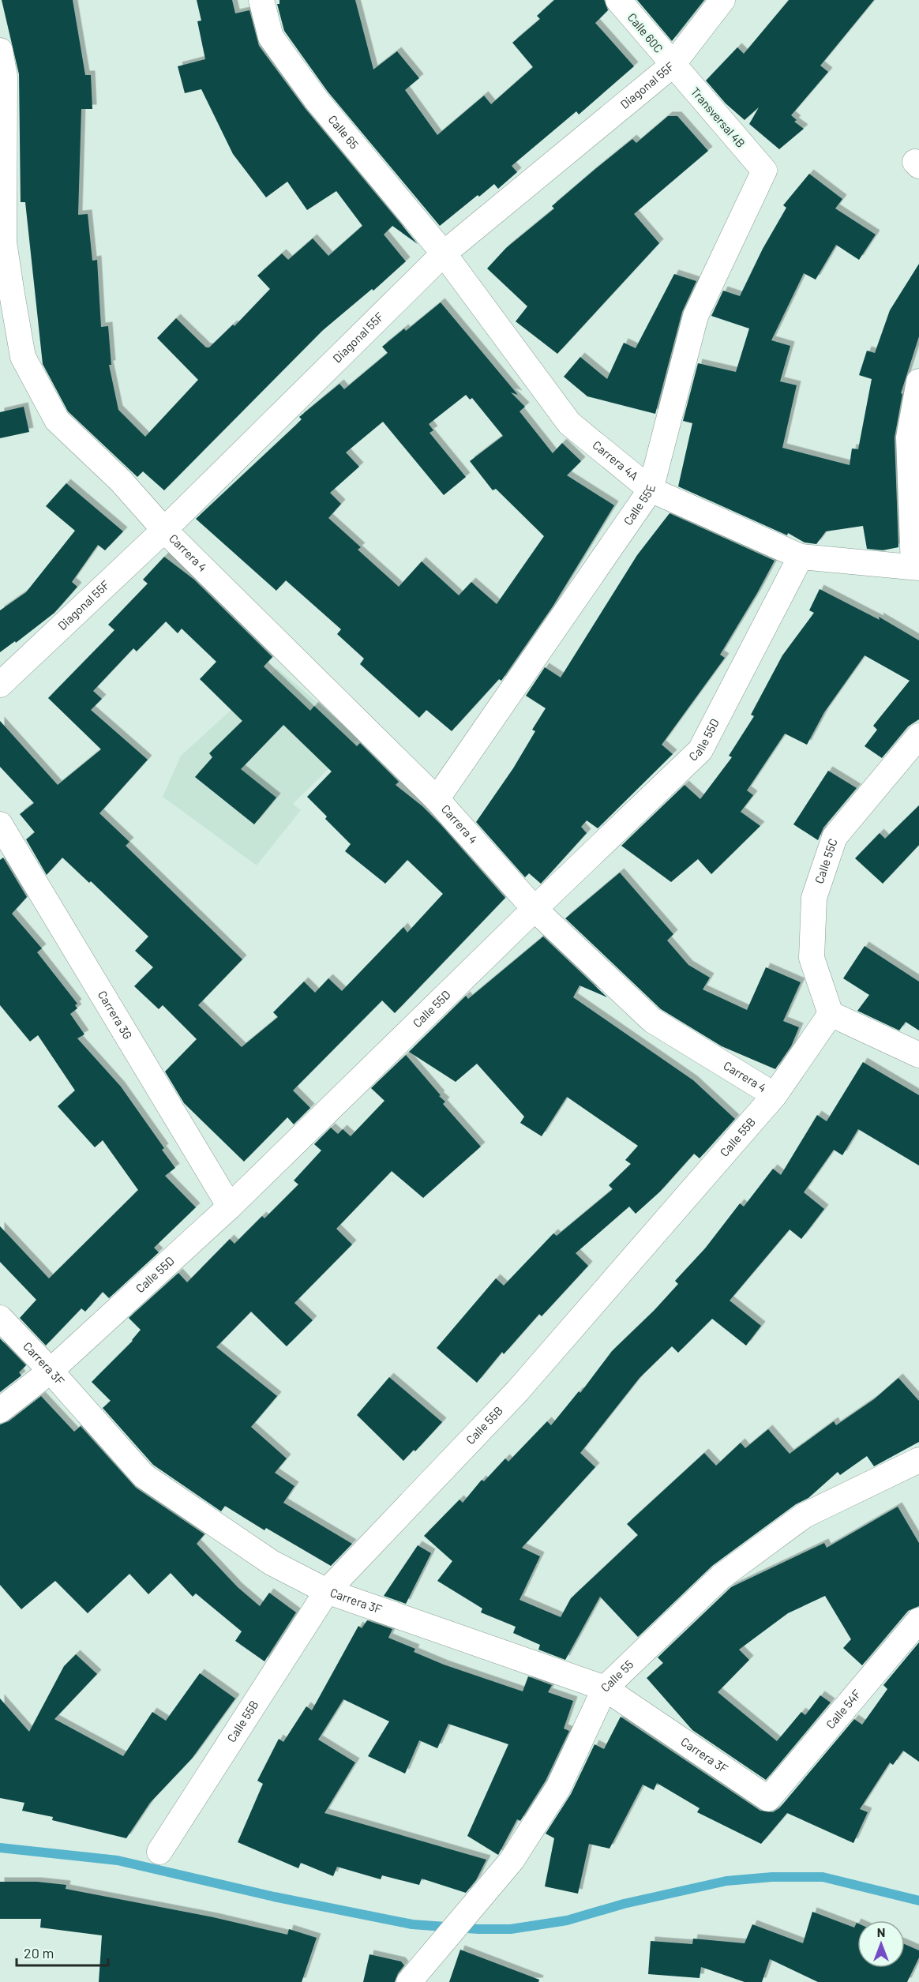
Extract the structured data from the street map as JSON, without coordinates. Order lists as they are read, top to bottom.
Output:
{
  "streets": {
    "street": [
      "Calle 60C",
      "Diagonal 55F",
      "Transversal 4B",
      "Calle 65",
      "Carrera 4A",
      "Calle 55E",
      "Carrera 4",
      "Calle 55D",
      "Calle 55C",
      "Carrera 3G",
      "Calle 55B",
      "Carrera 3F",
      "Calle 55",
      "Calle 54F"
    ]
  },
  "crossings": [
    ["Calle 60C", "Diagonal 55F"],
    ["Calle 60C", "Transversal 4B"],
    ["Diagonal 55F", "Transversal 4B"],
    ["Diagonal 55F", "Calle 65"],
    ["Diagonal 55F", "Carrera 4A"],
    ["Diagonal 55F", "Carrera 4"],
    ["Transversal 4B", "Calle 55E"],
    ["Calle 65", "Carrera 4A"],
    ["Carrera 4A", "Calle 55E"],
    ["Carrera 4A", "Calle 55D"],
    ["Calle 55E", "Carrera 4"],
    ["Carrera 4", "Calle 55D"],
    ["Carrera 4", "Calle 55B"],
    ["Calle 55D", "Carrera 3G"],
    ["Calle 55D", "Carrera 3F"],
    ["Calle 55C", "Calle 55B"],
    ["Calle 55B", "Carrera 3F"],
    ["Carrera 3F", "Calle 55"],
    ["Carrera 3F", "Calle 54F"]
  ],
  "scale_bar": "20 m",
  "north": "top"
}
